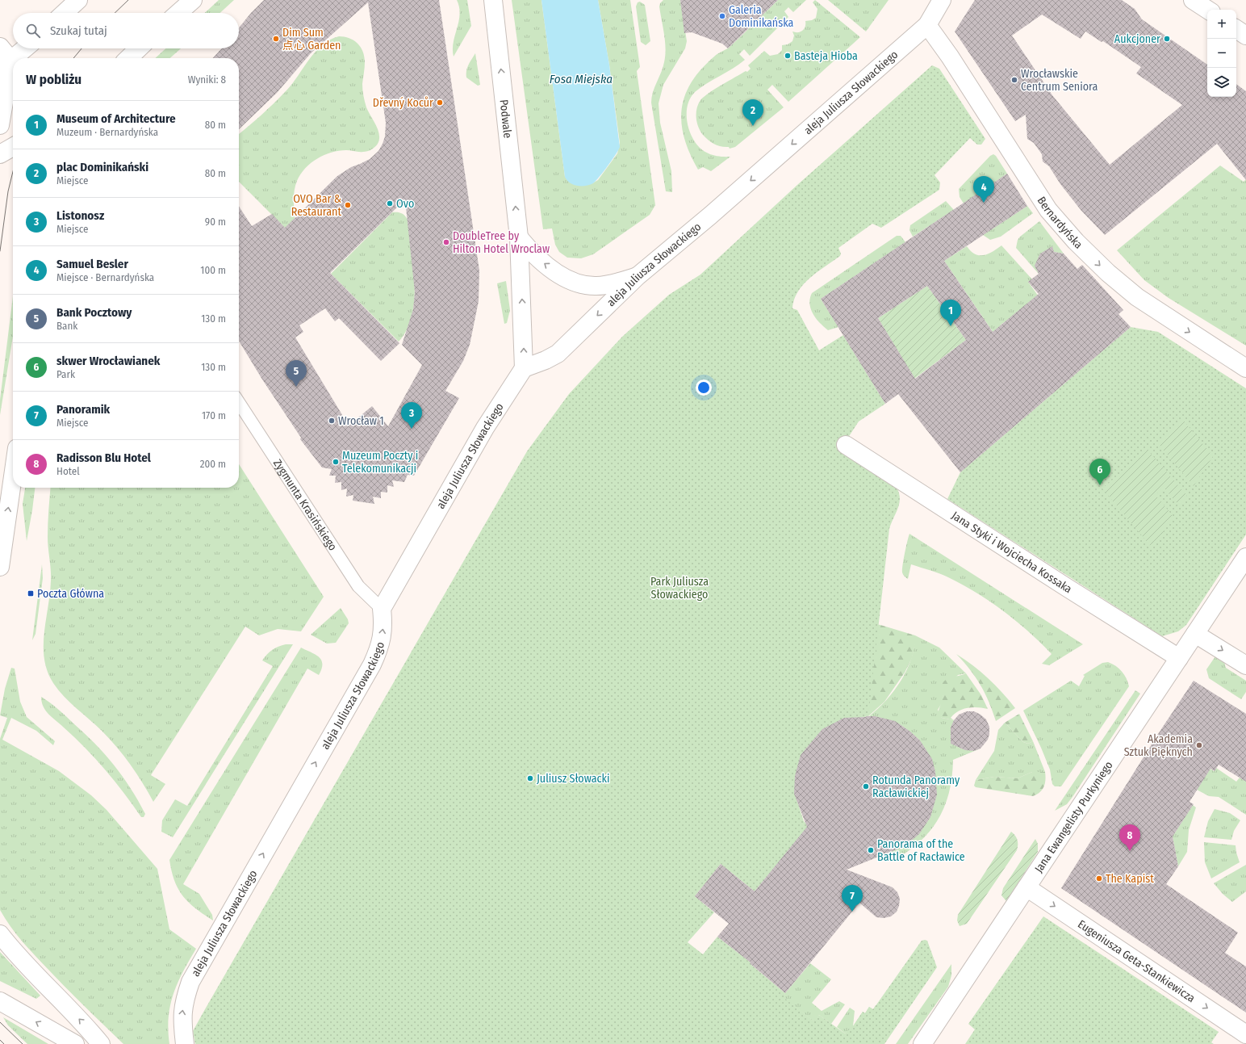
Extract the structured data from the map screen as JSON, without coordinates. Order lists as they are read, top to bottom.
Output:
{
  "streets": {
    "street": [
      "aleja Juliusza Słowackiego",
      "Podwale",
      "Bernardyńska",
      "Jana Styki i Wojciecha Kossaka",
      "Jana Ewangelisty Purkyniego",
      "Eugeniusza Geta-Stankiewicza"
    ],
    "lane": ["Zygmunta Krasińskiego"]
  },
  "crossings": [
    ["aleja Juliusza Słowackiego", "Podwale"],
    ["aleja Juliusza Słowackiego", "Bernardyńska"],
    ["aleja Juliusza Słowackiego", "Zygmunta Krasińskiego"],
    ["Jana Styki i Wojciecha Kossaka", "Jana Ewangelisty Purkyniego"],
    ["Jana Ewangelisty Purkyniego", "Eugeniusza Geta-Stankiewicza"]
  ],
  "one_way": ["Podwale", "Bernardyńska", "Eugeniusza Geta-Stankiewicza"],
  "water": ["Fosa Miejska"],
  "parks": ["Park Juliusza Słowackiego"],
  "places": {
    "other": [
      "Galeria Dominikańska",
      "Dim Sum 点心 Garden",
      "Aukcjoner",
      "Basteja Hioba",
      "Wrocławskie Centrum Seniora",
      "Dřevný Kocůr",
      "Ovo",
      "OVO Bar & Restaurant",
      "DoubleTree by Hilton Hotel Wroclaw",
      "Wrocław 1",
      "Muzeum Poczty i Telekomunikacji",
      "Akademia Sztuk Pięknych",
      "Juliusz Słowacki",
      "Rotunda Panoramy Racławickiej",
      "Panorama of the Battle of Racławice",
      "The Kapist"
    ],
    "transit": ["Poczta Główna"]
  },
  "page": {
    "map_buttons": ["+", "−"],
    "search": "Szukaj tutaj",
    "heading": ["W pobliżu", "Wyniki: 8"],
    "pins": [
      "2",
      "4",
      "1",
      "5",
      "3",
      "6",
      "8",
      "7"
    ],
    "list": [
      {
        "mark": "1",
        "name": "Museum of Architecture",
        "note": "Muzeum · Bernardyńska",
        "value": "80 m"
      },
      {
        "mark": "2",
        "name": "plac Dominikański",
        "note": "Miejsce",
        "value": "80 m"
      },
      {
        "mark": "3",
        "name": "Listonosz",
        "note": "Miejsce",
        "value": "90 m"
      },
      {
        "mark": "4",
        "name": "Samuel Besler",
        "note": "Miejsce · Bernardyńska",
        "value": "100 m"
      },
      {
        "mark": "5",
        "name": "Bank Pocztowy",
        "note": "Bank",
        "value": "130 m"
      },
      {
        "mark": "6",
        "name": "skwer Wrocławianek",
        "note": "Park",
        "value": "130 m"
      },
      {
        "mark": "7",
        "name": "Panoramik",
        "note": "Miejsce",
        "value": "170 m"
      },
      {
        "mark": "8",
        "name": "Radisson Blu Hotel",
        "note": "Hotel",
        "value": "200 m"
      }
    ]
  }
}
